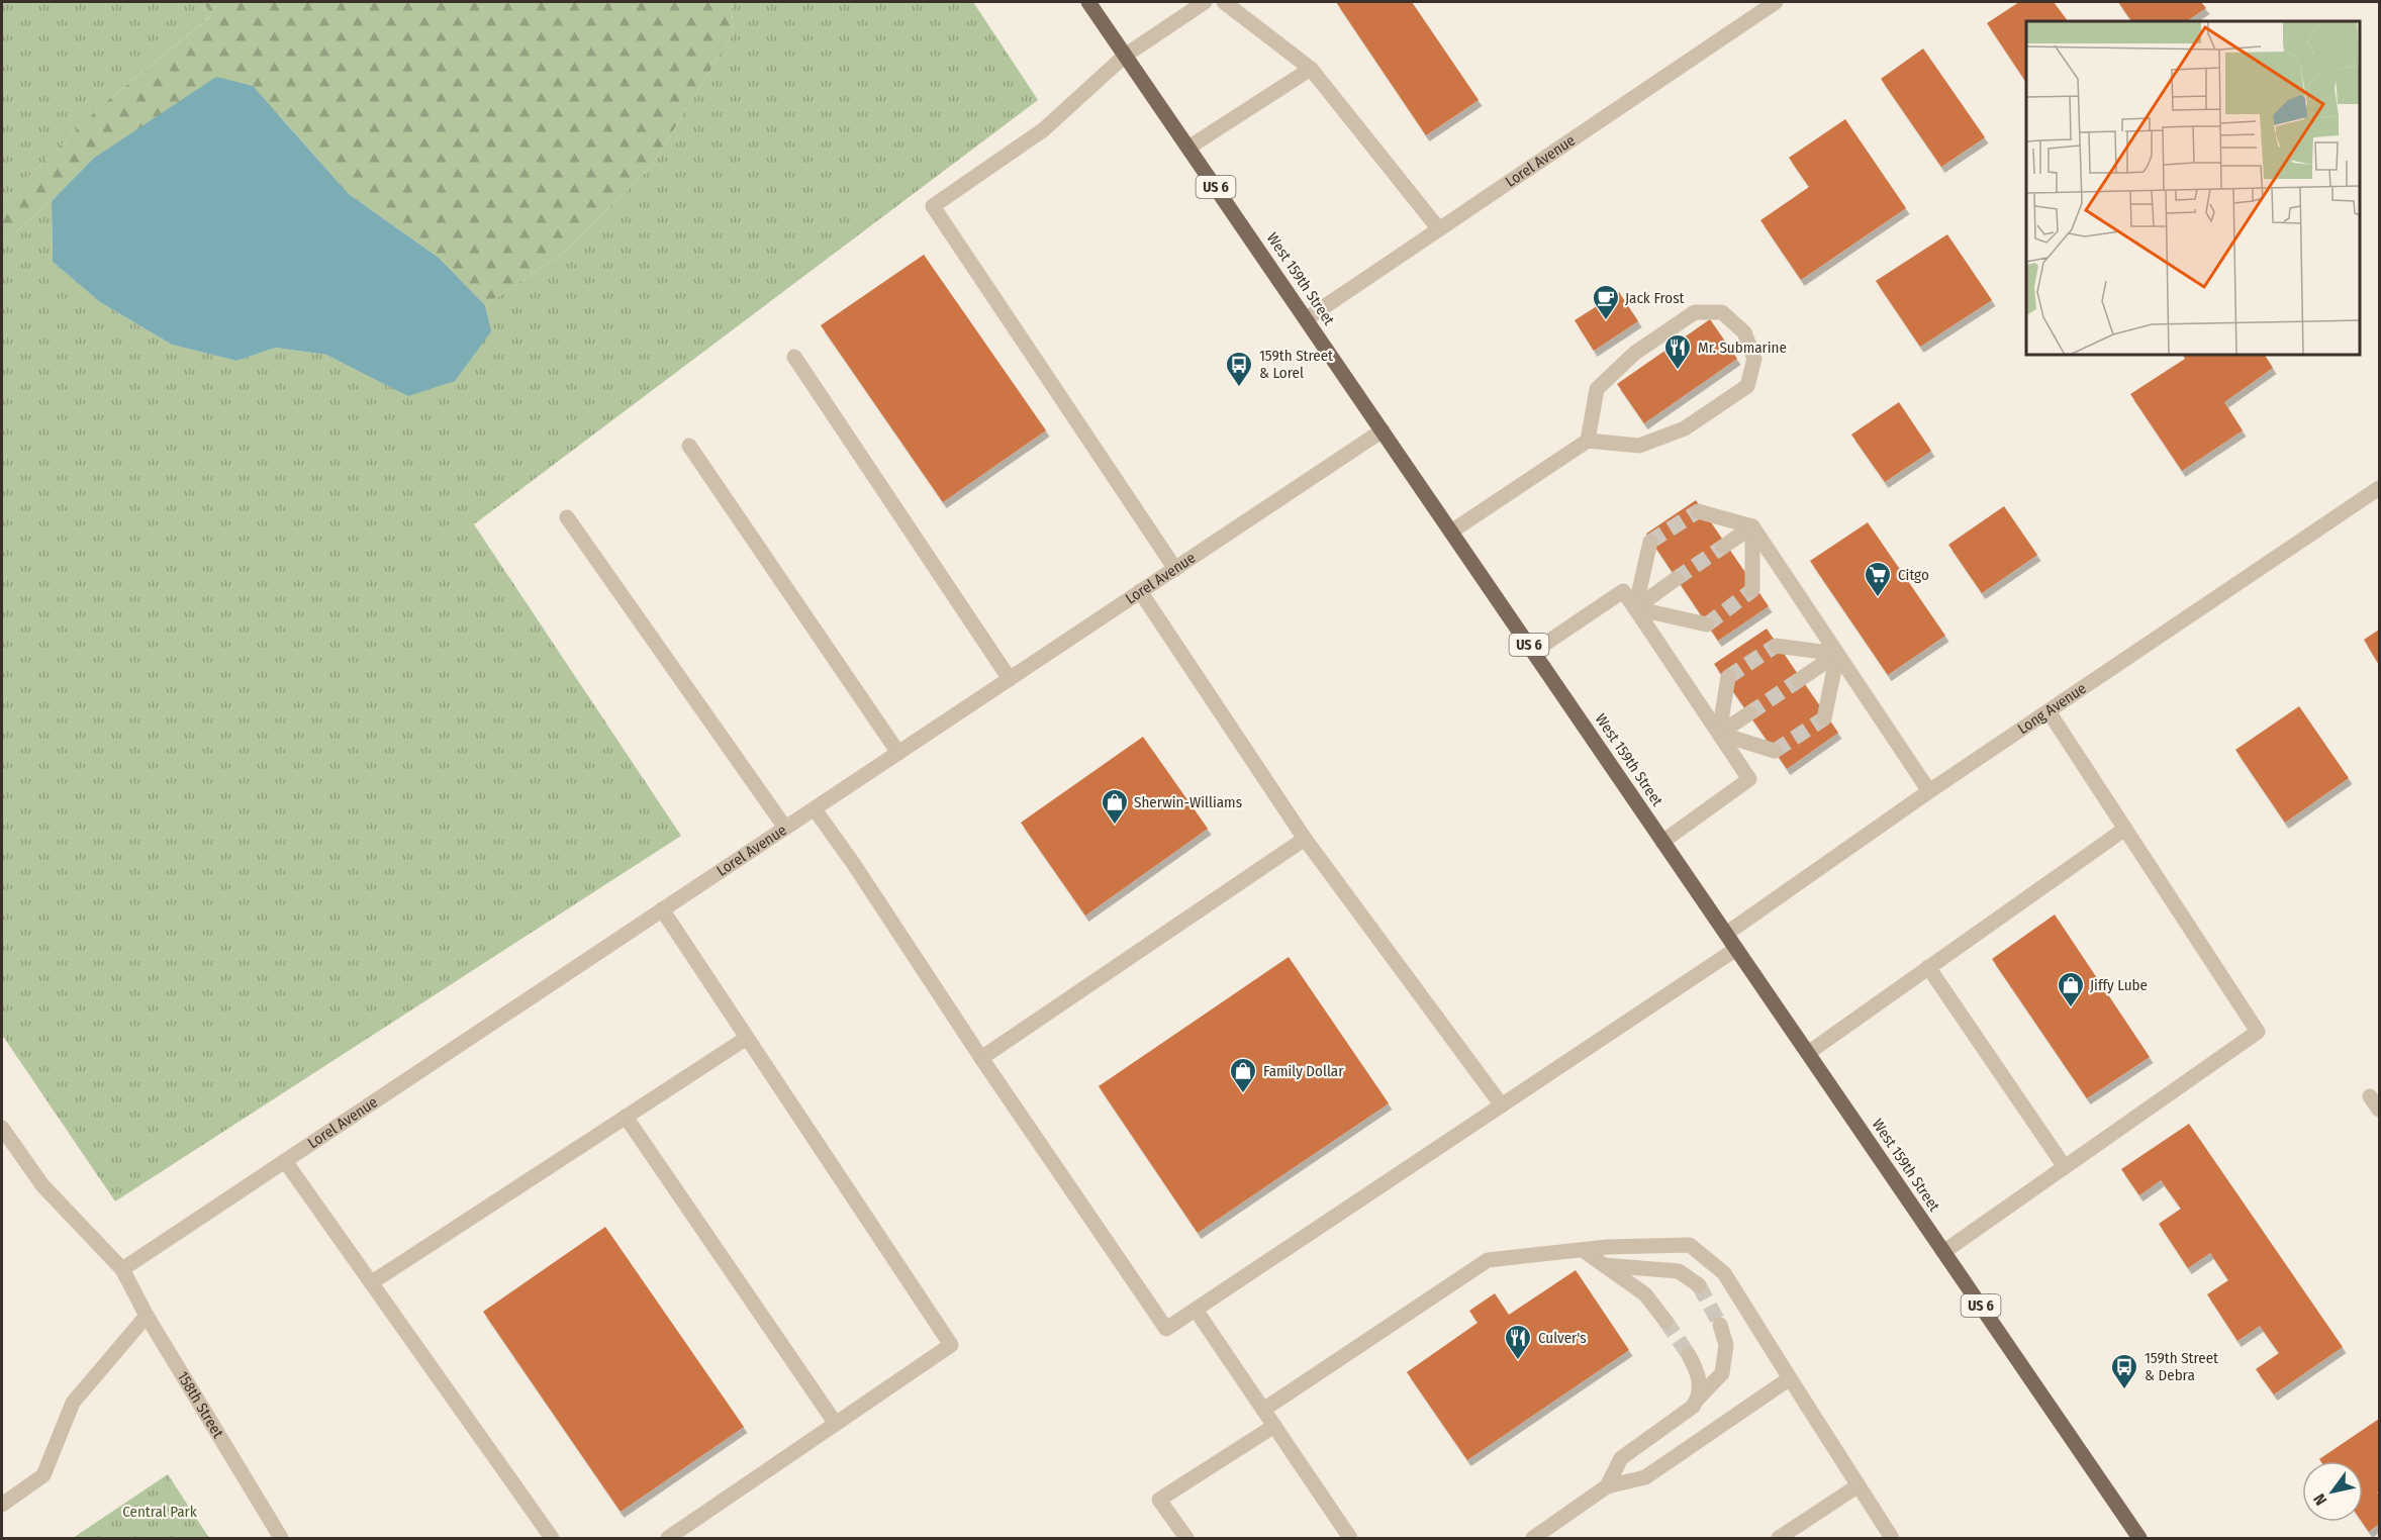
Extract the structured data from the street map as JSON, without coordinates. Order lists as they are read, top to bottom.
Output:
{
  "streets": {
    "main road": ["US 6", "West 159th Street"],
    "street": ["Lorel Avenue", "Long Avenue", "158th Street"]
  },
  "crossings": [
    ["Lorel Avenue", "West 159th Street"],
    ["Lorel Avenue", "158th Street"],
    ["West 159th Street", "Long Avenue"]
  ],
  "parks": ["Central Park"],
  "places": {
    "cafe": ["Jack Frost"],
    "restaurant": ["Mr. Submarine", "Culver's"],
    "bus stop": ["159th Street & Lorel", "159th Street & Debra"],
    "supermarket": ["Citgo"],
    "shop": ["Sherwin-Williams", "Jiffy Lube", "Family Dollar"]
  },
  "north": "bottom left"
}
